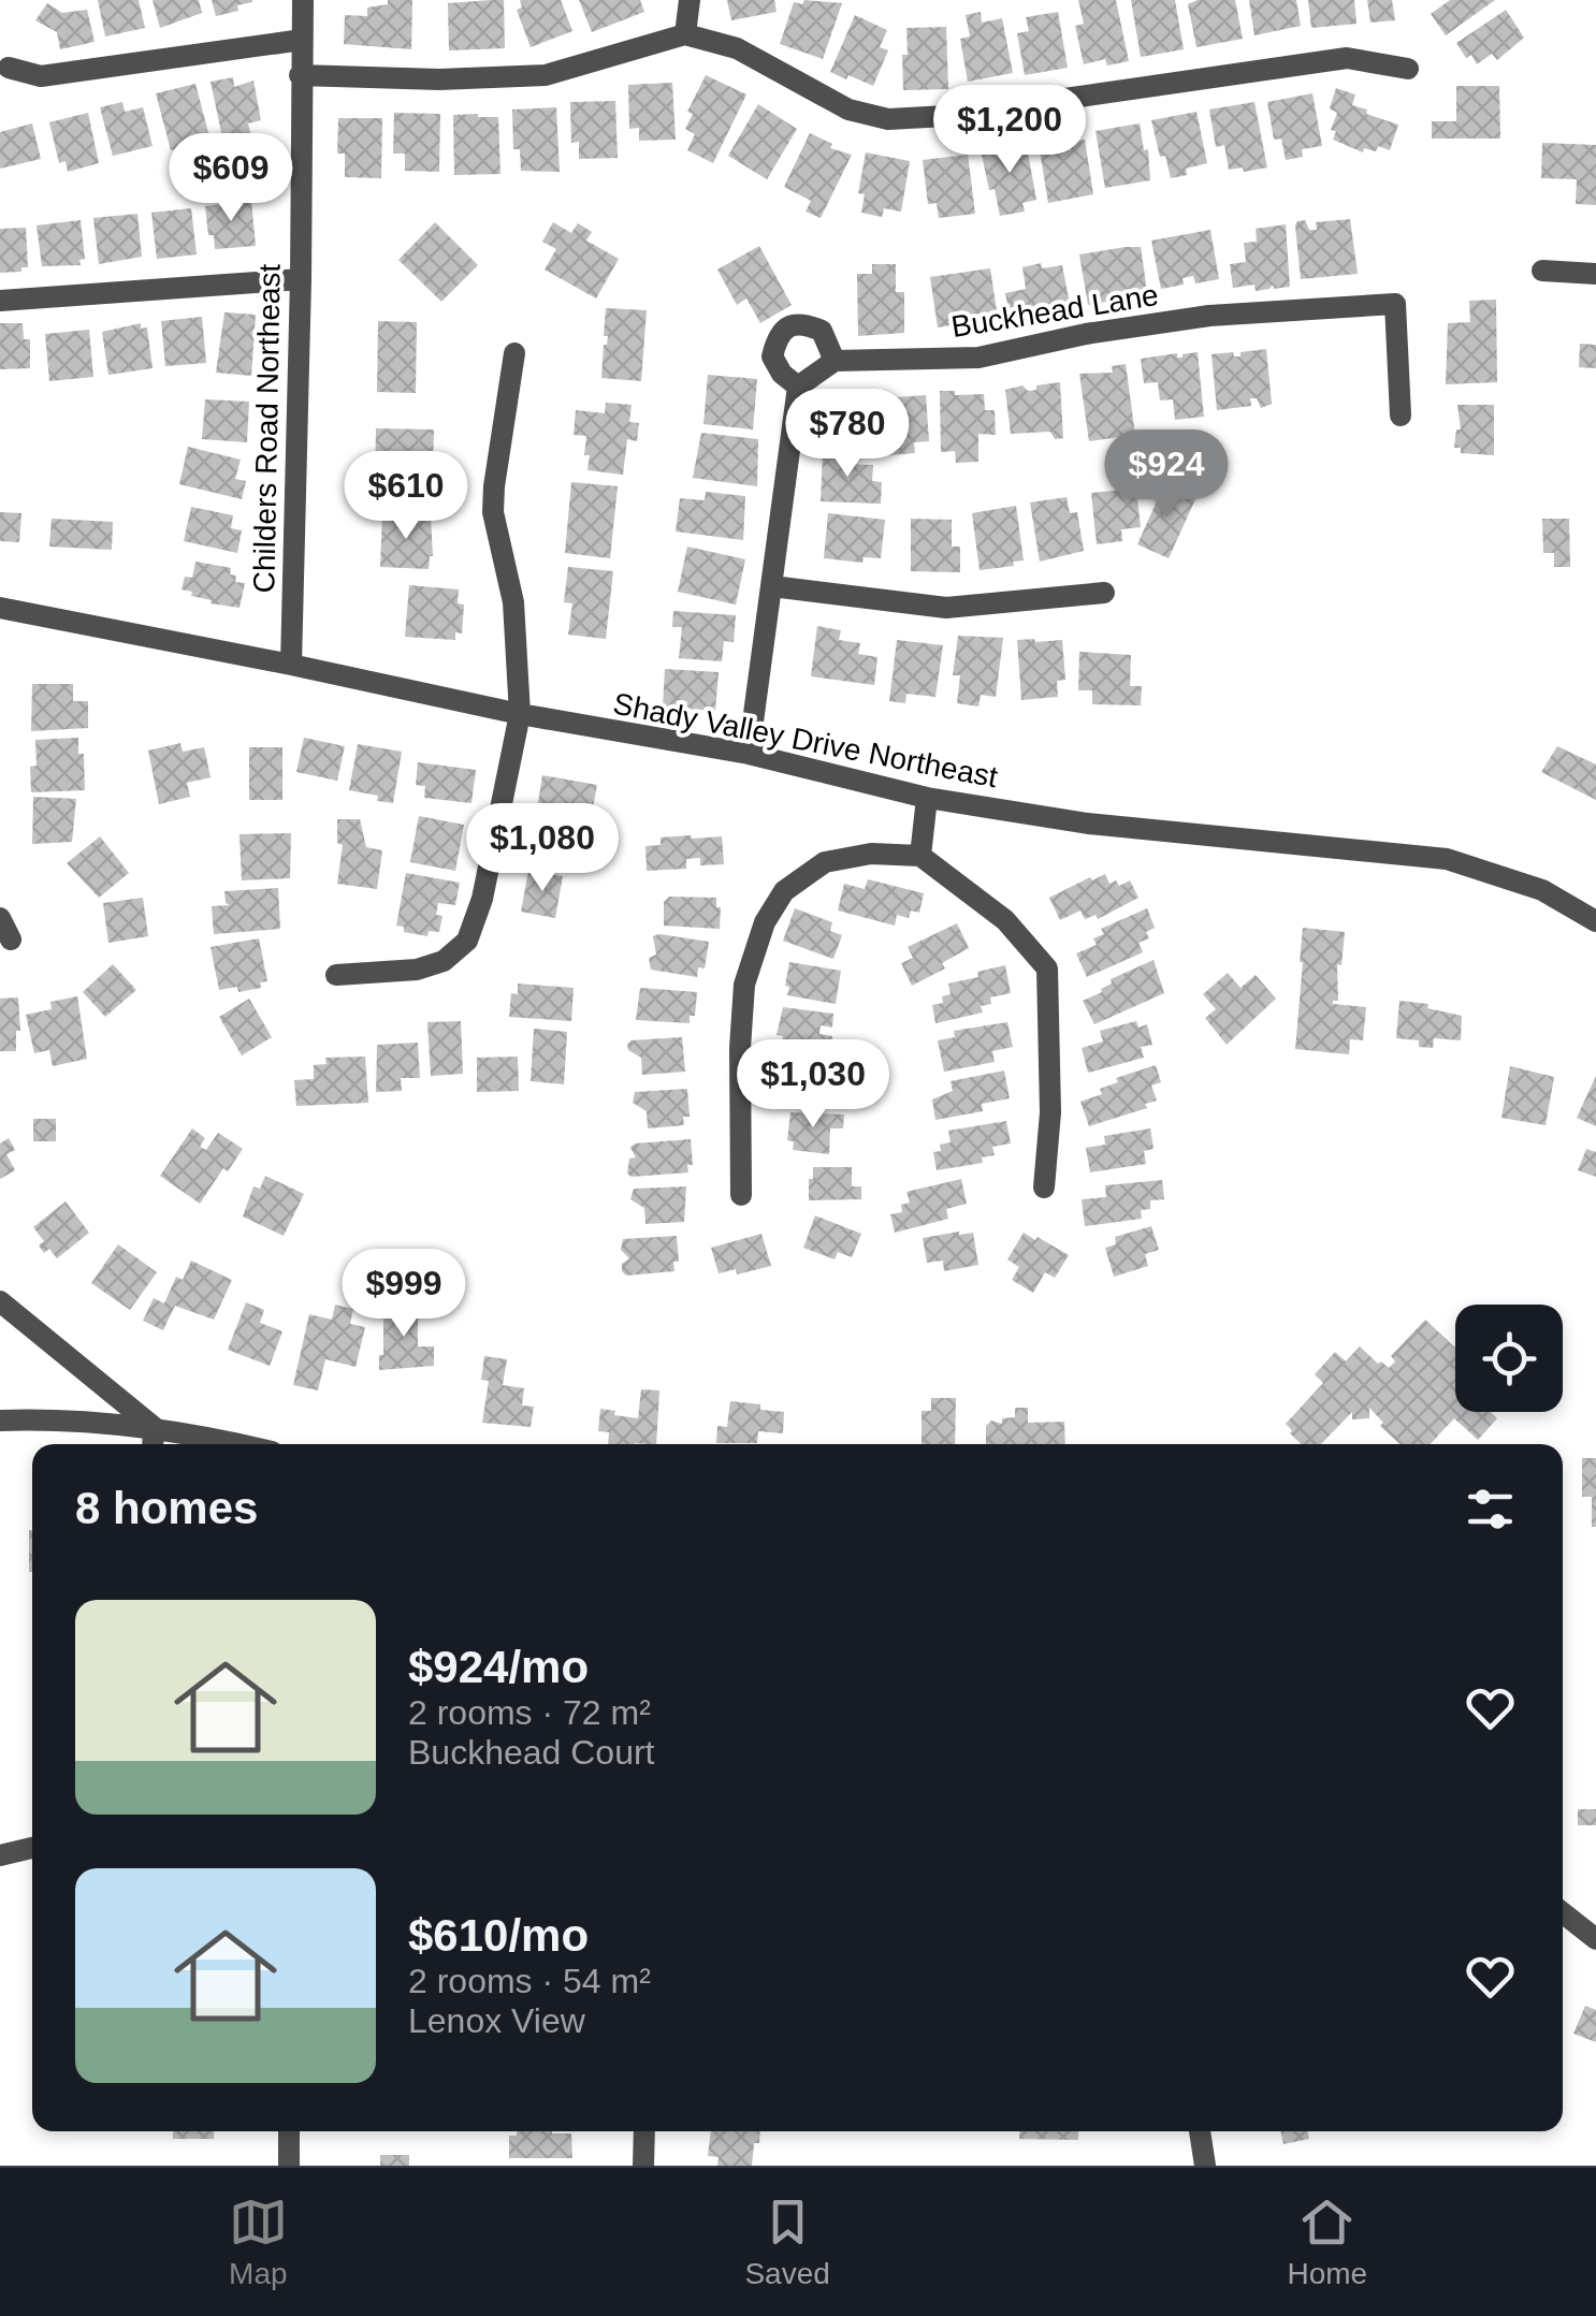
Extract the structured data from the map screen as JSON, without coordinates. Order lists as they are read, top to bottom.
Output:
{
  "streets": {
    "street": ["Buckhead Lane", "Childers Road Northeast", "Shady Valley Drive Northeast"]
  },
  "crossings": [
    ["Childers Road Northeast", "Shady Valley Drive Northeast"]
  ],
  "page": {
    "price": [
      "$1,200",
      "$609",
      "$780",
      "$924",
      "$610",
      "$1,080",
      "$1,030",
      "$999"
    ],
    "heading": "8 homes",
    "list": [
      {
        "name": "$924/mo",
        "note": "2 rooms · 72 m² · Buckhead Court"
      },
      {
        "name": "$610/mo",
        "note": "2 rooms · 54 m² · Lenox View"
      }
    ],
    "tabs": ["Map", "Saved", "Home"]
  }
}
